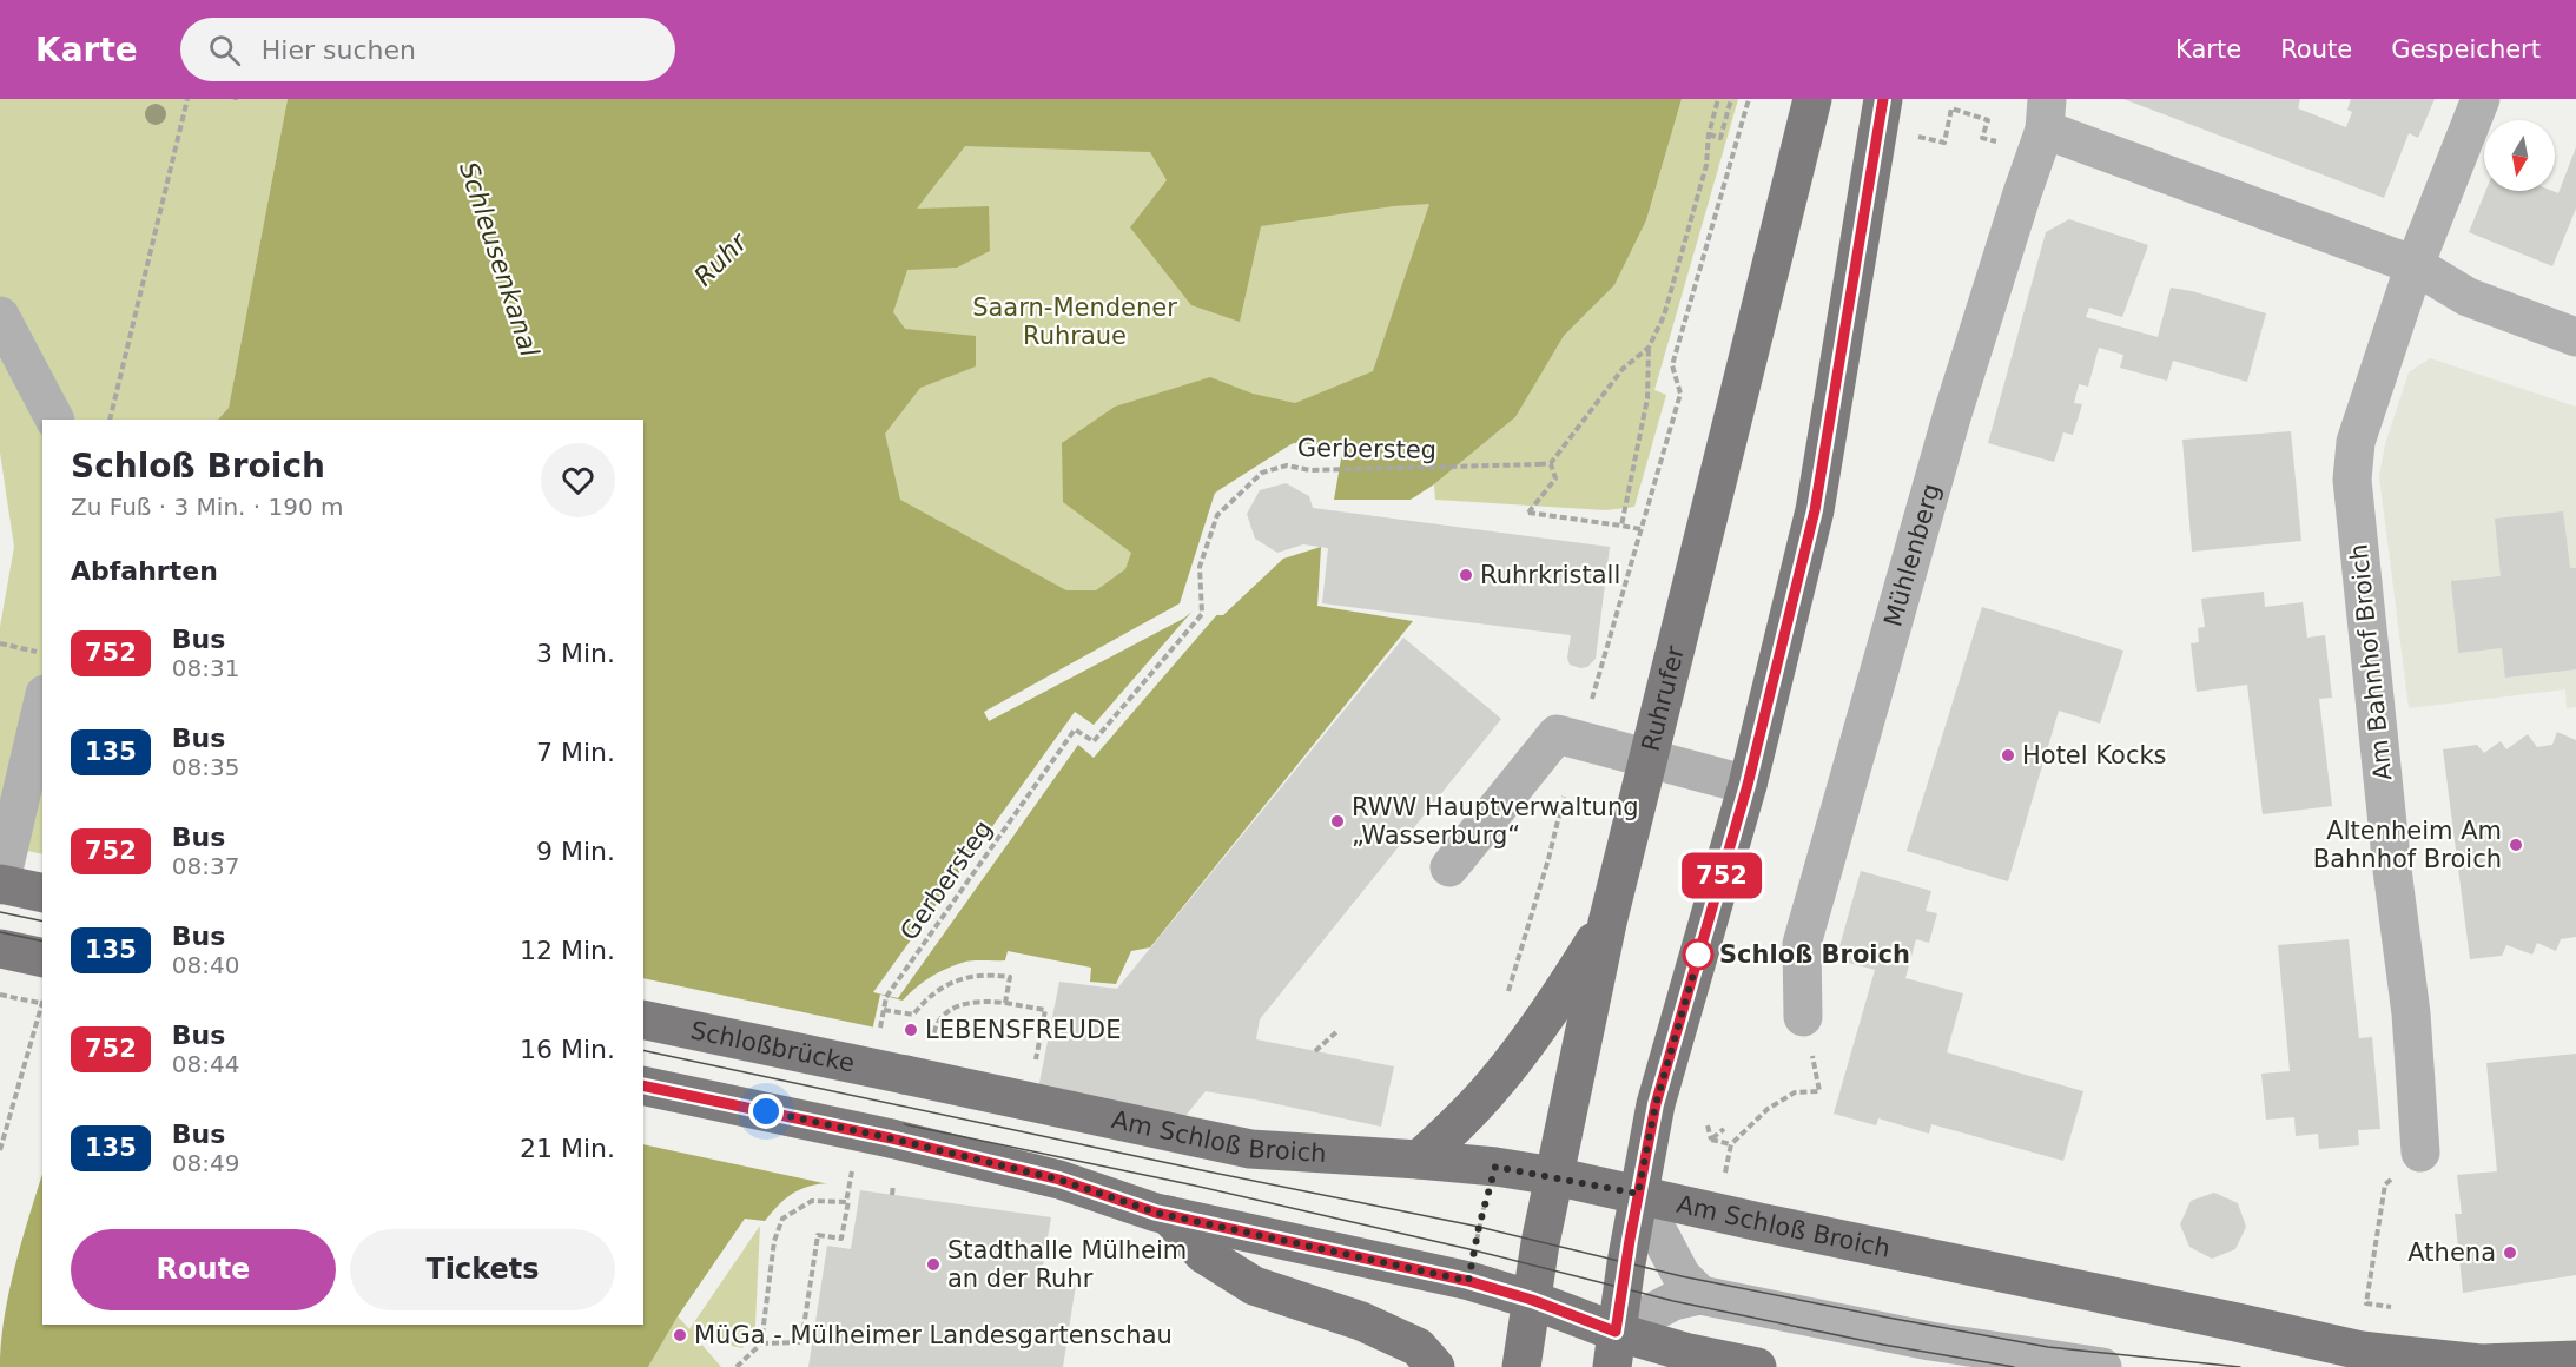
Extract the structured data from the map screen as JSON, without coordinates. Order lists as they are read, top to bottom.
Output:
{
  "streets": {
    "main road": ["Ruhrufer", "Schloßbrücke", "Am Schloß Broich"],
    "street": ["Mühlenberg", "Am Bahnhof Broich"],
    "path": ["Gerbersteg"]
  },
  "crossings": [
    ["Ruhrufer", "Am Schloß Broich"],
    ["Schloßbrücke", "Am Schloß Broich"]
  ],
  "water": ["Schleusenkanal", "Ruhr"],
  "parks": ["Saarn-Mendener Ruhraue"],
  "places": [
    "Ruhrkristall",
    "Hotel Kocks",
    "RWW Hauptverwaltung „Wasserburg“",
    "Altenheim Am Bahnhof Broich",
    "Schloß Broich",
    "LEBENSFREUDE",
    "Athena",
    "Stadthalle Mülheim an der Ruhr",
    "MüGa - Mülheimer Landesgartenschau"
  ],
  "lines": ["bus line 752"],
  "north": "bottom",
  "page": {
    "header": "Karte",
    "search": "Hier suchen",
    "nav": ["Karte", "Route", "Gespeichert"],
    "on_map": "752",
    "heading": [
      ["Schloß Broich", "Zu Fuß · 3 Min. · 190 m"],
      "Abfahrten"
    ],
    "list": [
      {
        "mark": "752",
        "name": "Bus",
        "note": "08:31",
        "value": "3 Min."
      },
      {
        "mark": "135",
        "name": "Bus",
        "note": "08:35",
        "value": "7 Min."
      },
      {
        "mark": "752",
        "name": "Bus",
        "note": "08:37",
        "value": "9 Min."
      },
      {
        "mark": "135",
        "name": "Bus",
        "note": "08:40",
        "value": "12 Min."
      },
      {
        "mark": "752",
        "name": "Bus",
        "note": "08:44",
        "value": "16 Min."
      },
      {
        "mark": "135",
        "name": "Bus",
        "note": "08:49",
        "value": "21 Min."
      }
    ],
    "buttons": ["Route", "Tickets"]
  }
}
